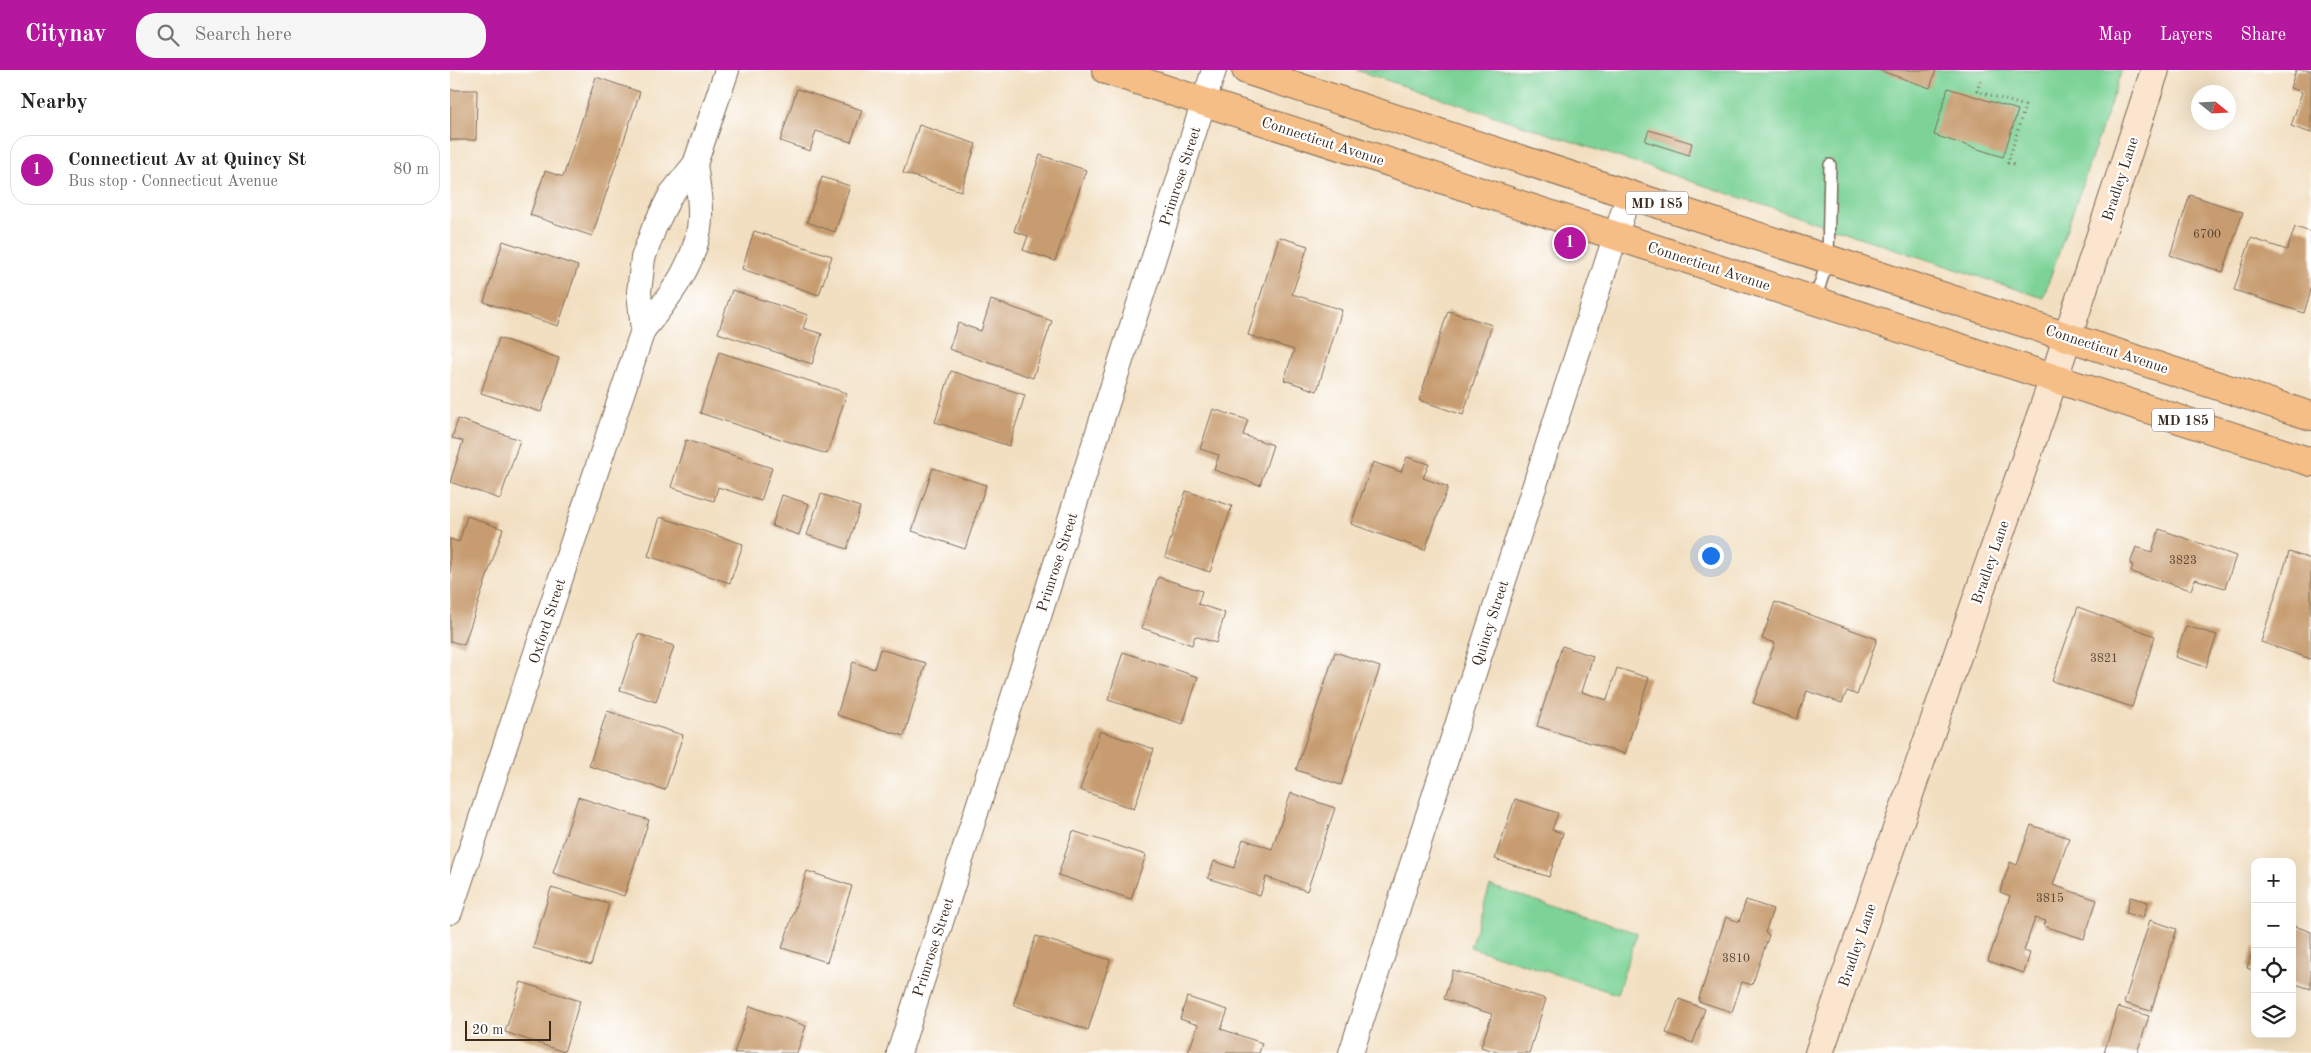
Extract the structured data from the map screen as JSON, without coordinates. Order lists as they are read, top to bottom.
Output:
{
  "streets": {
    "main road": ["Connecticut Avenue", "MD 185"],
    "street": [
      "Primrose Street",
      "Bradley Lane",
      "Oxford Street",
      "Quincy Street"
    ]
  },
  "crossings": [
    ["Connecticut Avenue", "Primrose Street"],
    ["Connecticut Avenue", "Bradley Lane"],
    ["Connecticut Avenue", "Quincy Street"]
  ],
  "house_numbers": [
    "6700",
    "3823",
    "3821",
    "3815",
    "3810"
  ],
  "scale_bar": "20 m",
  "north": "right",
  "page": {
    "header": "Citynav",
    "search": "Search here",
    "nav": ["Map", "Layers", "Share"],
    "heading": "Nearby",
    "list": [
      {
        "mark": "1",
        "name": "Connecticut Av at Quincy St",
        "note": "Bus stop · Connecticut Avenue",
        "value": "80 m"
      }
    ],
    "pins": "1",
    "map_buttons": ["+", "−"],
    "scale": "20 m"
  }
}
